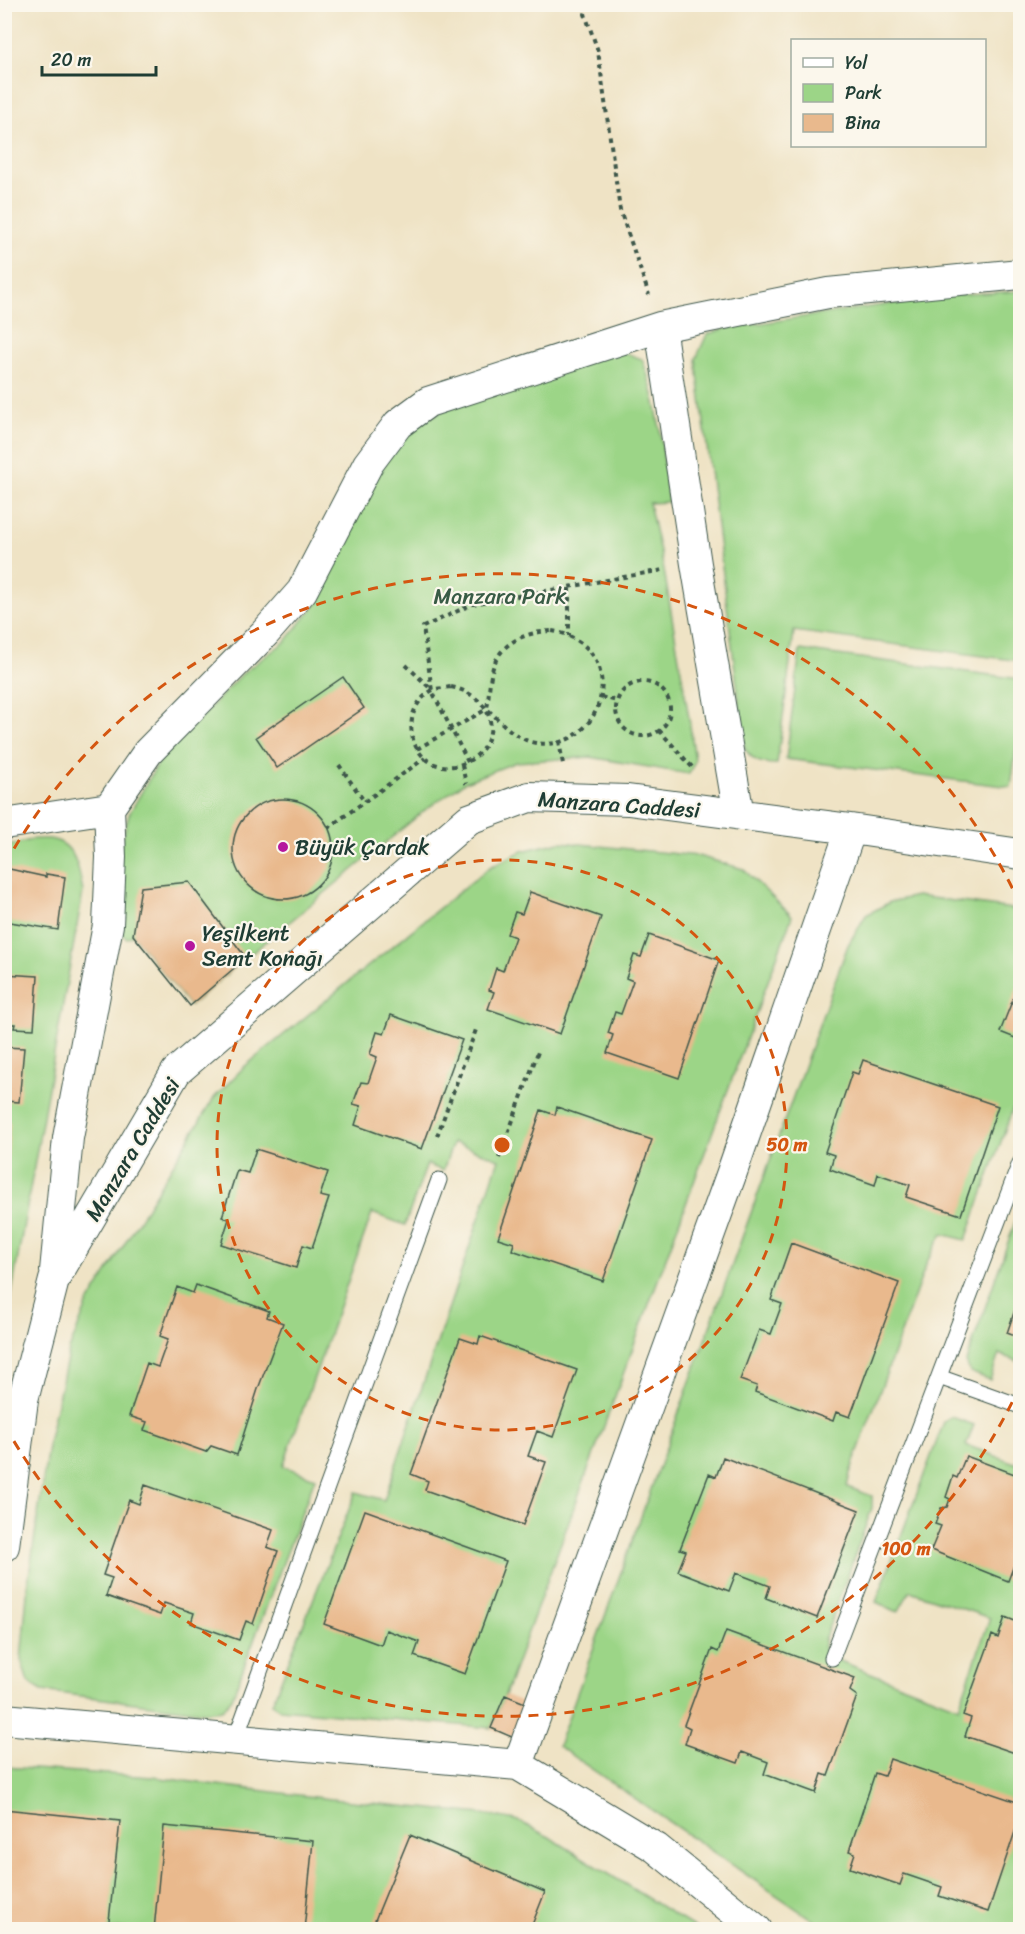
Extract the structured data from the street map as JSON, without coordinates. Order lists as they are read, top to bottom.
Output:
{
  "streets": {
    "street": ["Manzara Caddesi"]
  },
  "parks": ["Manzara Park"],
  "places": ["Büyük Çardak", "Yeşilkent Semt Konağı"],
  "legend": ["Yol", "Park", "Bina"],
  "scale_bar": "20 m",
  "rings": ["50 m", "100 m"]
}
